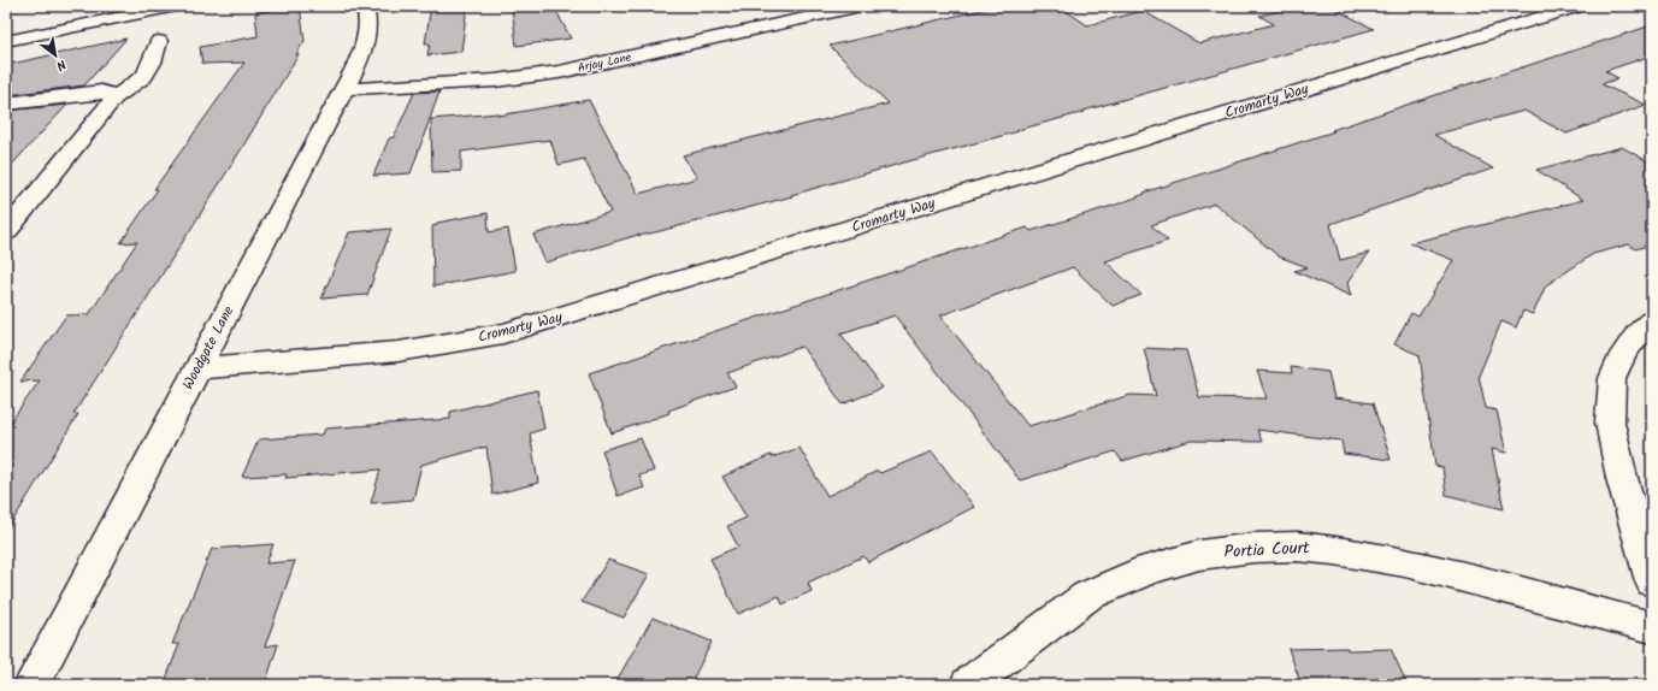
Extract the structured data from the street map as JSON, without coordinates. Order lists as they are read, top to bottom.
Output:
{
  "streets": {
    "street": [
      "Arjay Lane",
      "Cromarty Way",
      "Woodgate Lane",
      "Portia Court"
    ]
  },
  "crossings": [
    ["Arjay Lane", "Woodgate Lane"],
    ["Cromarty Way", "Woodgate Lane"]
  ],
  "north": "bottom right"
}
